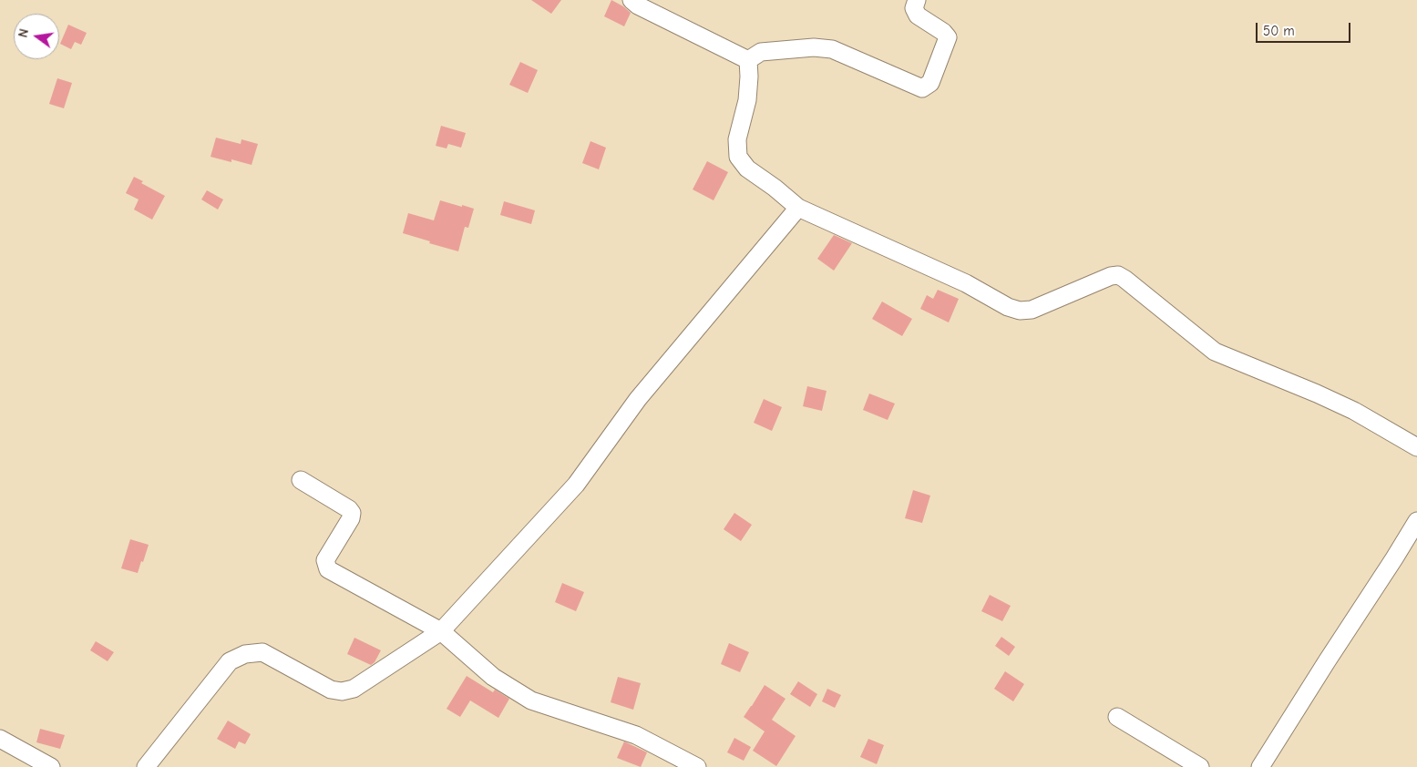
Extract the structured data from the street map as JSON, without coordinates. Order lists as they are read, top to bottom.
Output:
{
  "scale_bar": "50 m",
  "north": "left"
}
